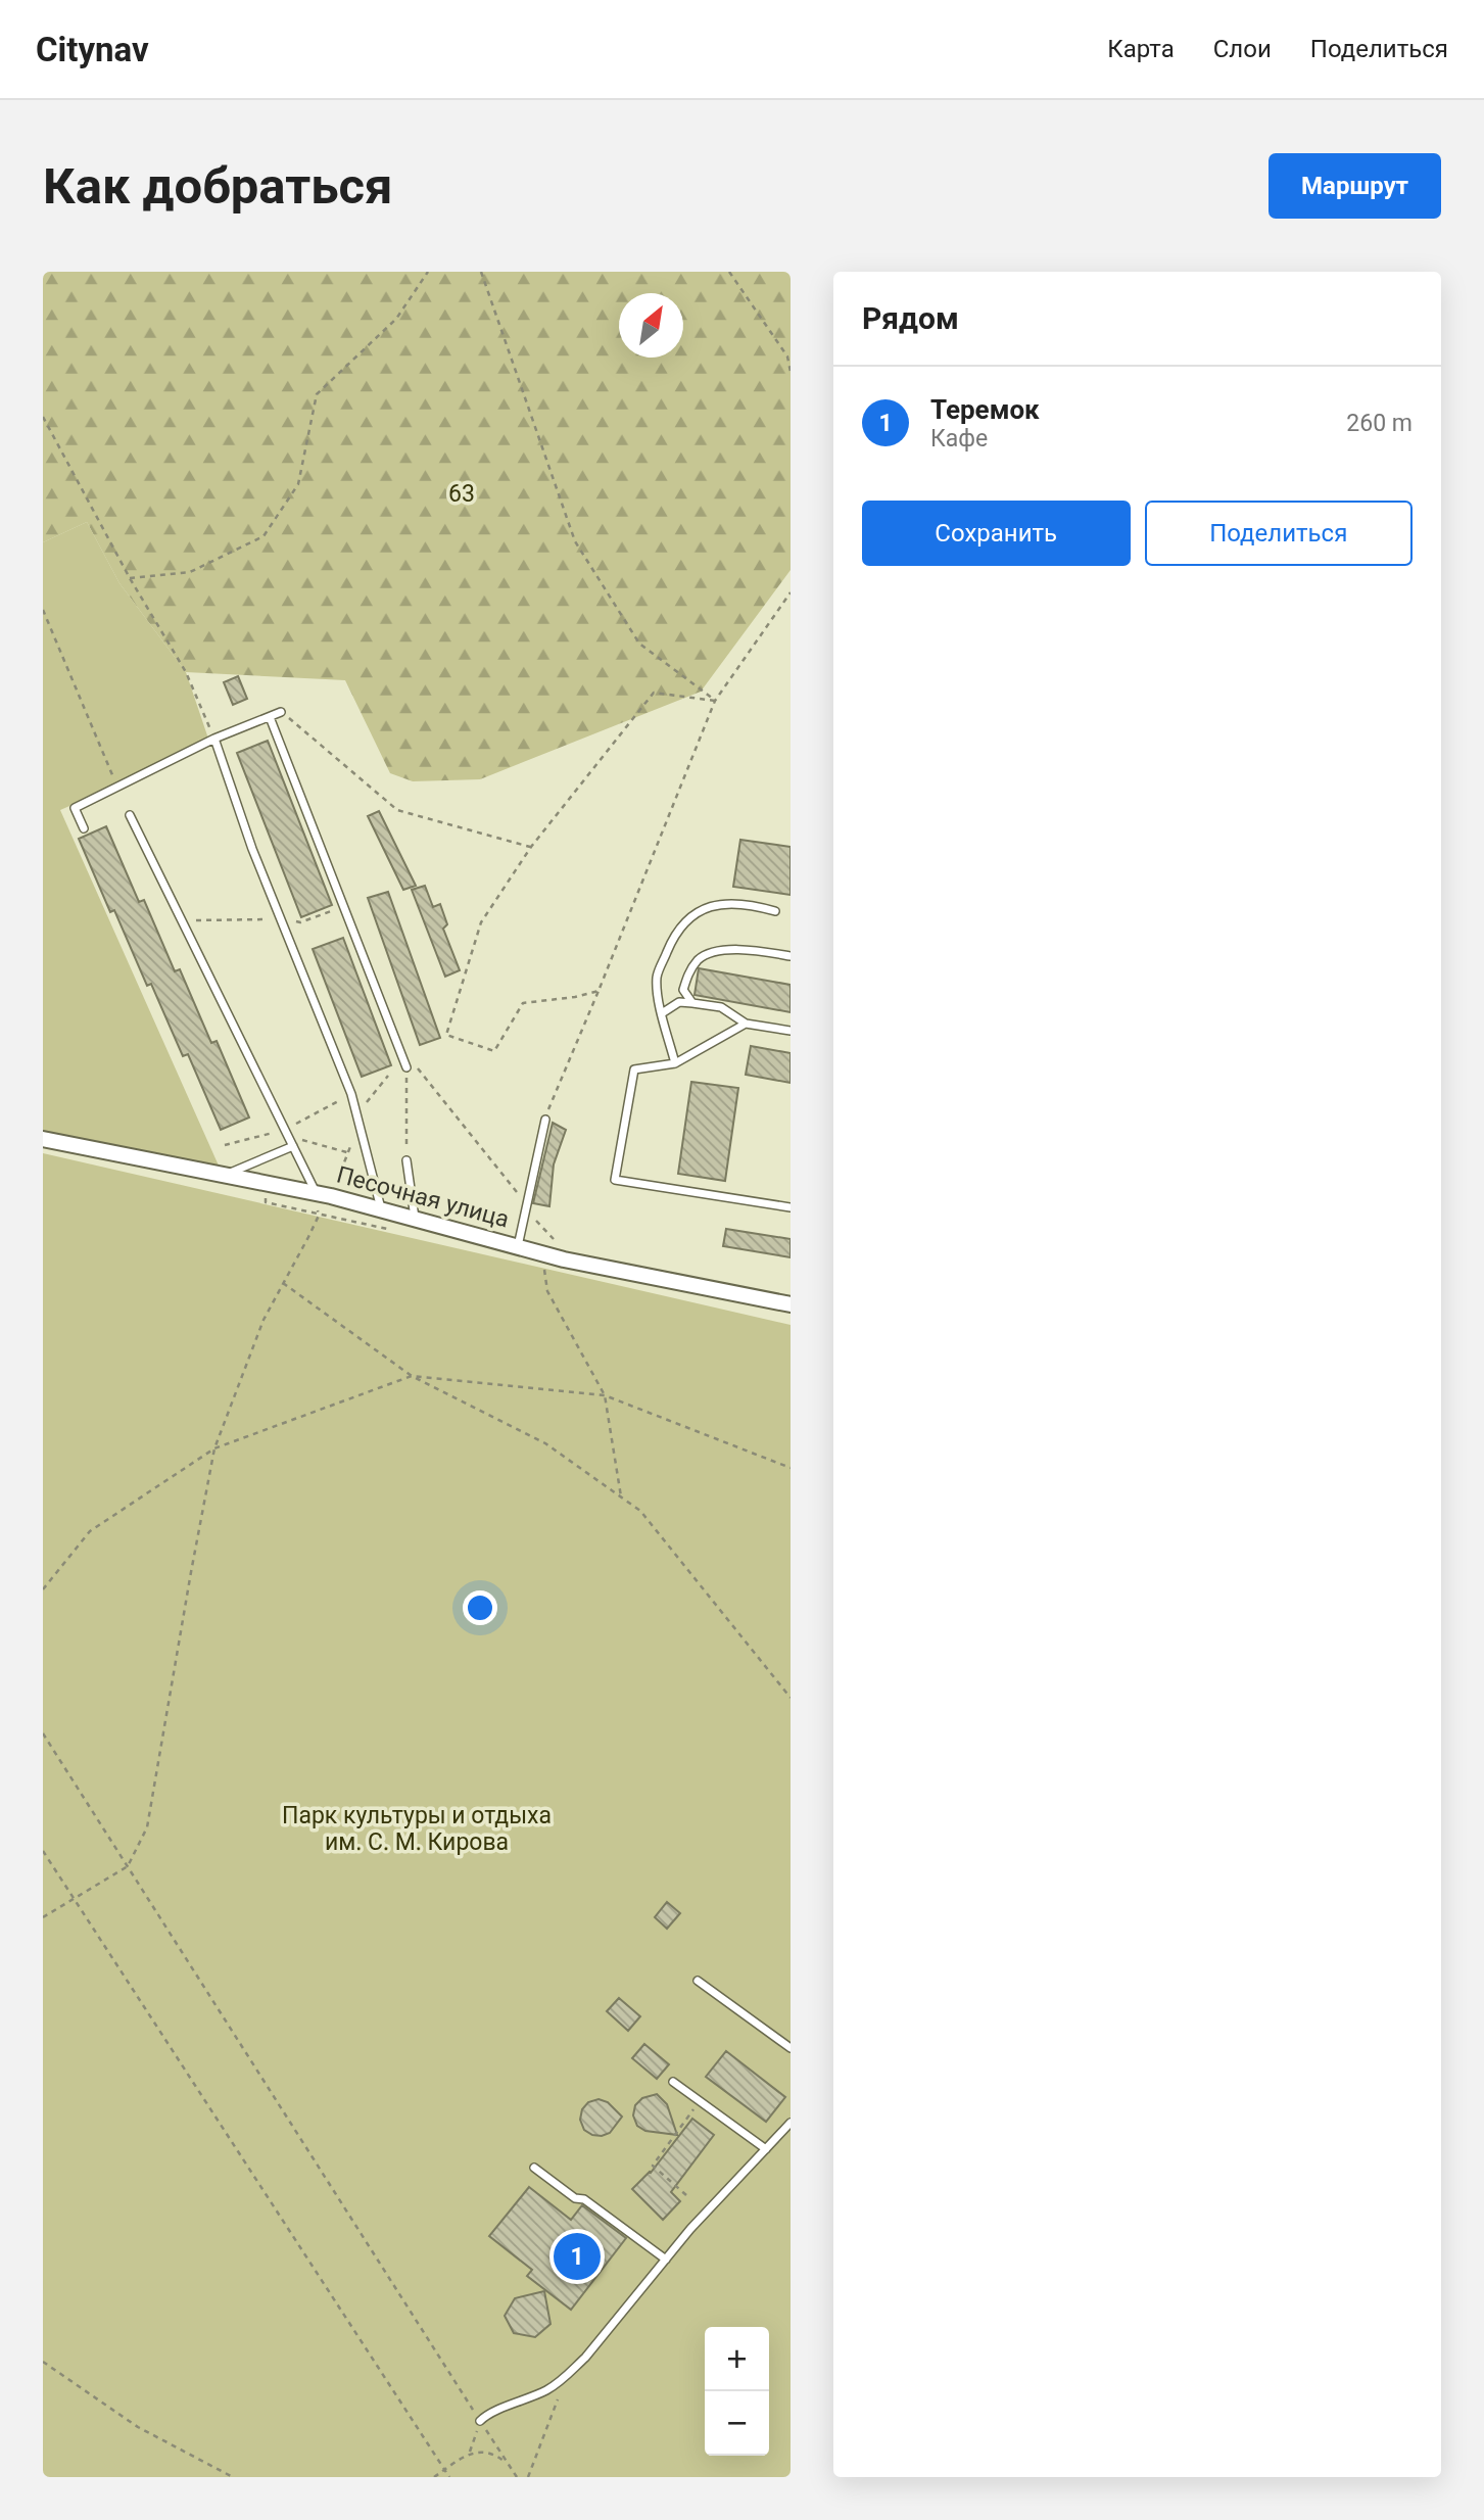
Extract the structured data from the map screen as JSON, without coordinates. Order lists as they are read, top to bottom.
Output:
{
  "streets": {
    "street": ["Песочная улица"]
  },
  "parks": ["63", "Парк культуры и отдыха им. С. М. Кирова"],
  "north": "top right",
  "page": {
    "header": "Citynav",
    "nav": ["Карта", "Слои", "Поделиться"],
    "buttons": [
      "Маршрут",
      ["Сохранить", "Поделиться"]
    ],
    "title": "Как добраться",
    "heading": "Рядом",
    "list": [
      {
        "mark": "1",
        "name": "Теремок",
        "note": "Кафе",
        "value": "260 m"
      }
    ],
    "pins": "1",
    "map_buttons": ["+", "−"]
  }
}
